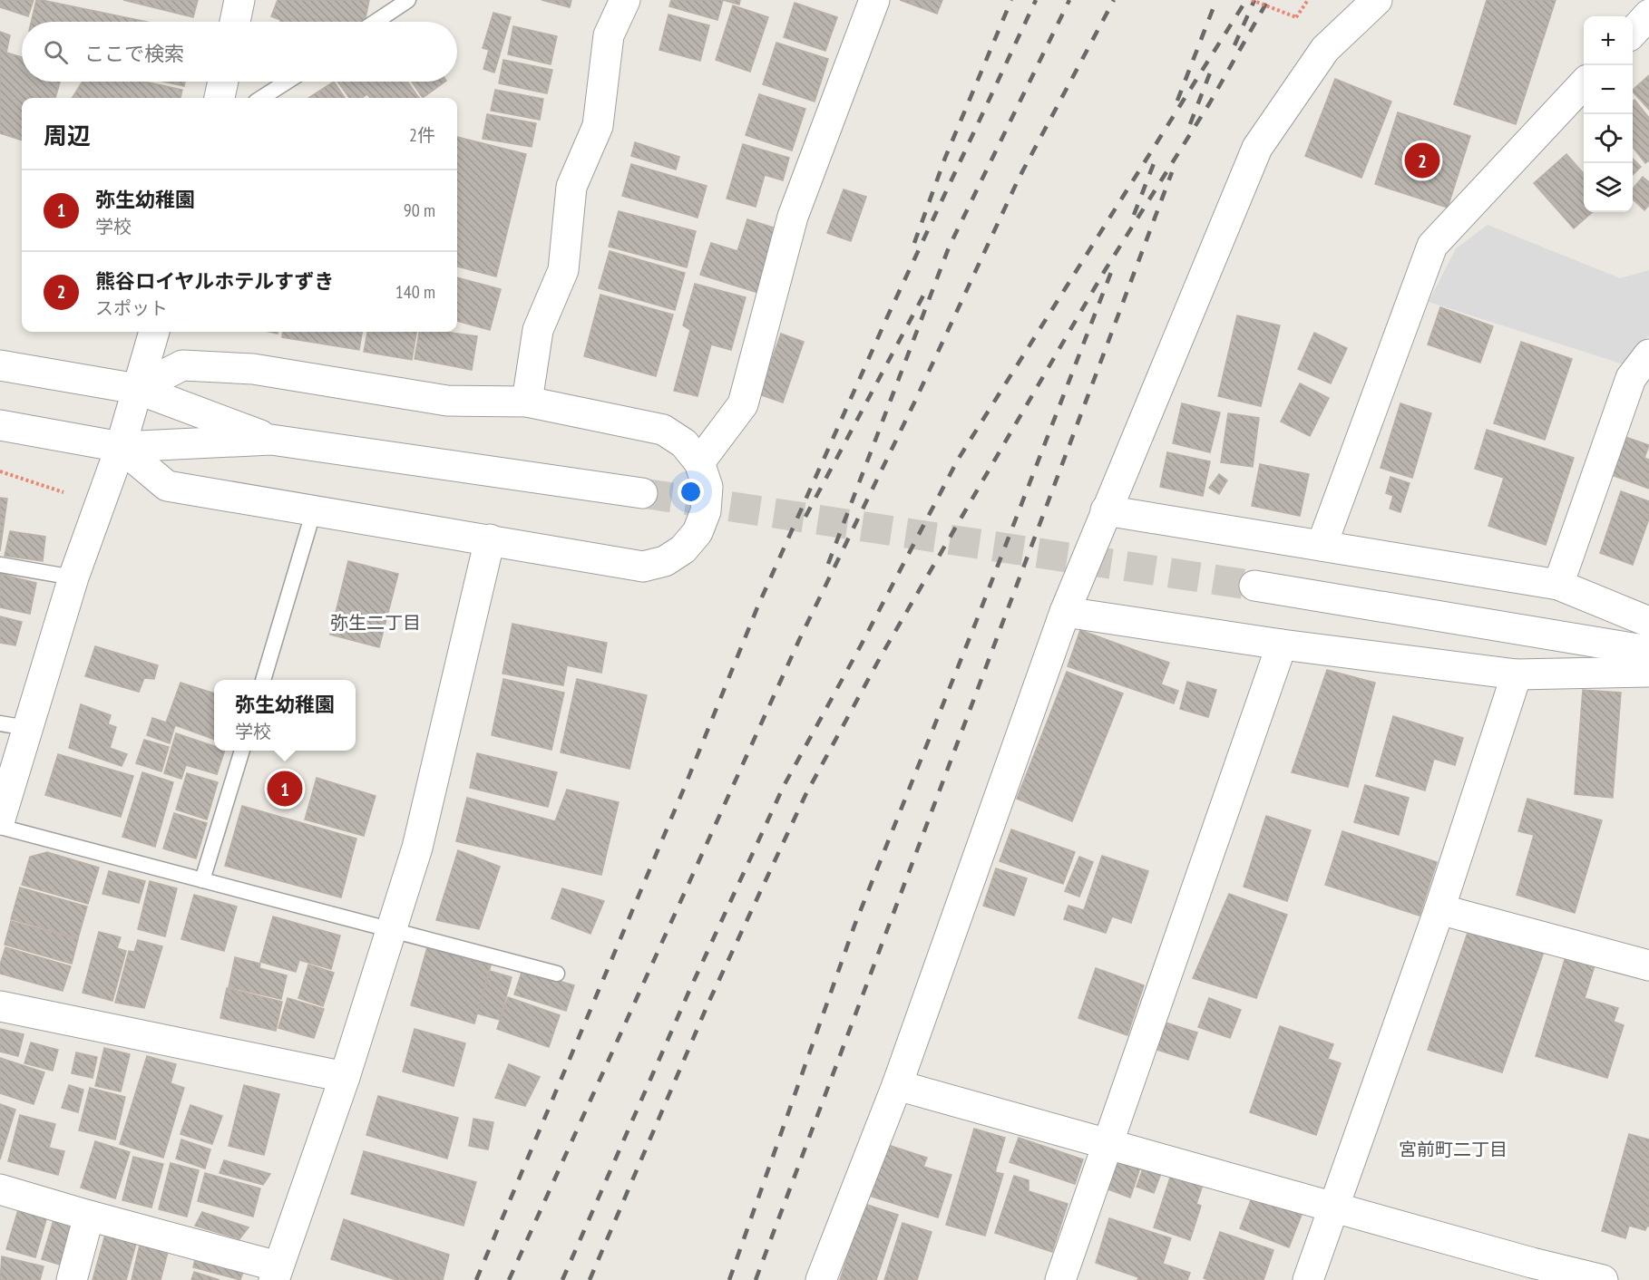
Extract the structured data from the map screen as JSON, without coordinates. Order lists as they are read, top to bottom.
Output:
{
  "districts": ["弥生二丁目", "宮前町二丁目"],
  "page": {
    "map_buttons": ["+", "−"],
    "search": "ここで検索",
    "heading": ["周辺", "2件"],
    "pins": ["2", "1"],
    "list": [
      {
        "mark": "1",
        "name": "弥生幼稚園",
        "note": "学校",
        "value": "90 m"
      },
      {
        "mark": "2",
        "name": "熊谷ロイヤルホテルすずき",
        "note": "スポット",
        "value": "140 m"
      }
    ],
    "popup": ["弥生幼稚園", "学校"]
  }
}
